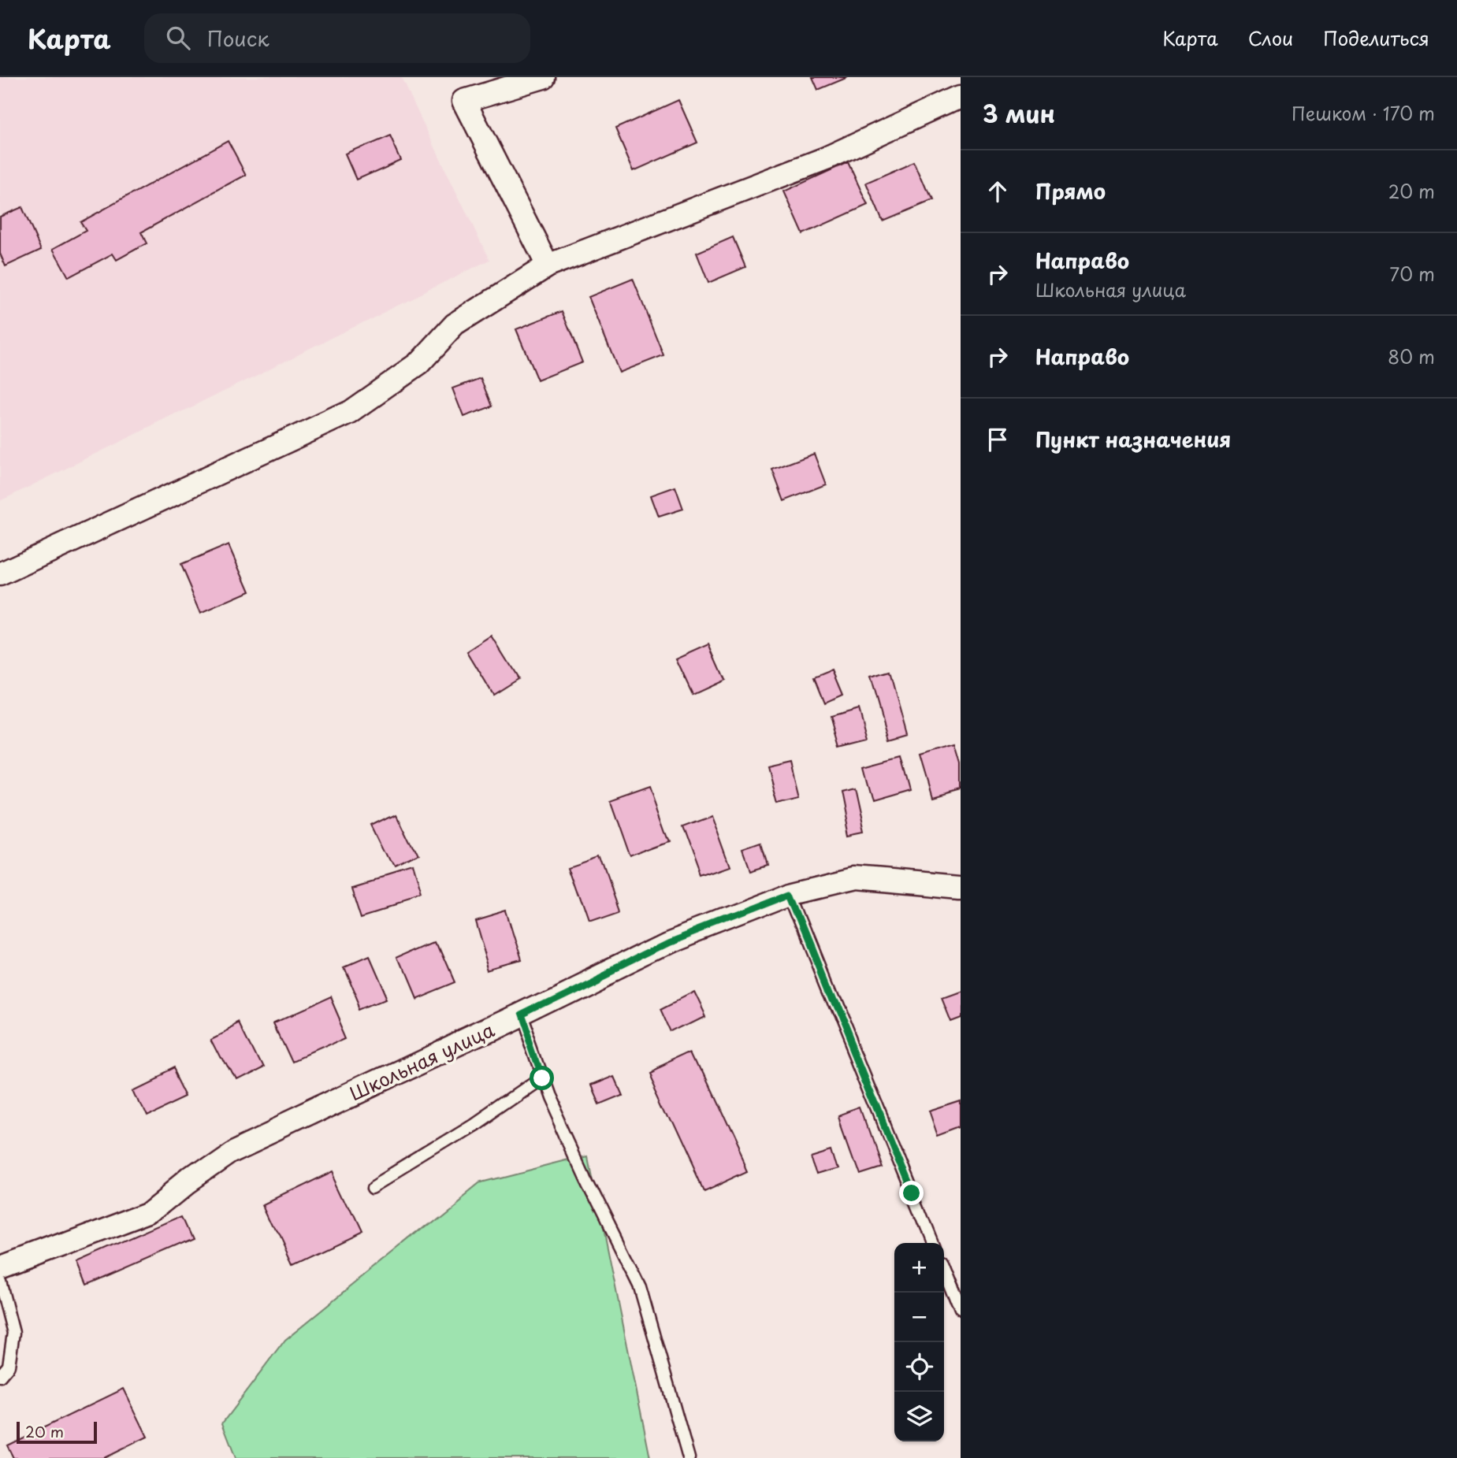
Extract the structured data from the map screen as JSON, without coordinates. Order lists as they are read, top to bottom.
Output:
{
  "streets": {
    "street": ["Школьная улица"]
  },
  "scale_bar": "20 m",
  "page": {
    "header": "Карта",
    "search": "Поиск",
    "nav": ["Карта", "Слои", "Поделиться"],
    "heading": ["3 мин", "Пешком · 170 m"],
    "list": [
      ["Прямо", "20 m"],
      ["Направо", "Школьная улица", "70 m"],
      ["Направо", "80 m"],
      "Пункт назначения"
    ],
    "map_buttons": ["+", "−"],
    "scale": "20 m"
  }
}
